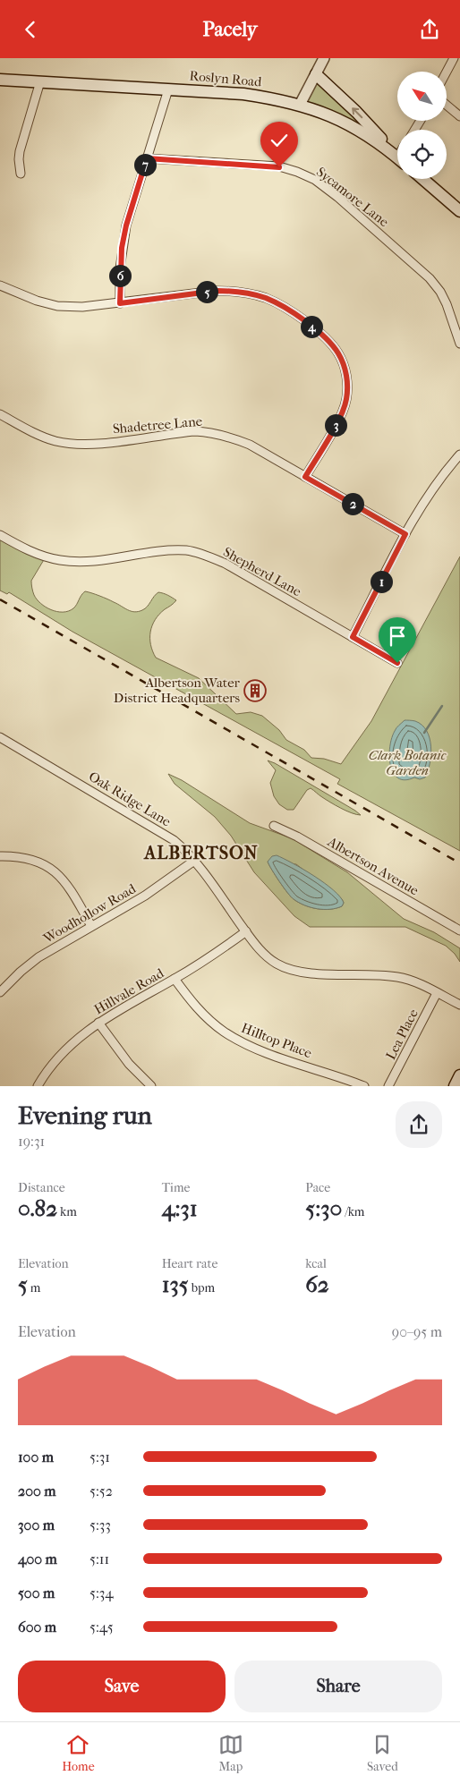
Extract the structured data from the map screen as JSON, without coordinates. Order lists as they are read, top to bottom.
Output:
{
  "streets": {
    "main road": ["Roslyn Road"],
    "street": [
      "Sycamore Lane",
      "Shadetree Lane",
      "Shepherd Lane",
      "Oak Ridge Lane",
      "Albertson Avenue",
      "Woodhollow Road",
      "Hillvale Road",
      "Lea Place",
      "Hilltop Place"
    ]
  },
  "crossings": [
    ["Oak Ridge Lane", "Woodhollow Road"],
    ["Oak Ridge Lane", "Hillvale Road"],
    ["Oak Ridge Lane", "Lea Place"],
    ["Hillvale Road", "Hilltop Place"]
  ],
  "districts": ["ALBERTSON"],
  "parks": ["Clark Botanic Garden"],
  "places": {
    "building": ["Albertson Water District Headquarters"]
  },
  "north": "top left",
  "page": {
    "header": "Pacely",
    "pins": [
      "7",
      "6",
      "5",
      "4",
      "3",
      "2",
      "1"
    ],
    "heading": ["Evening run", "19:31"],
    "stats": [
      ["Distance", "0.82 km"],
      ["Time", "4:31"],
      ["Pace", "5:30 /km"],
      ["Elevation", "5 m"],
      ["Heart rate", "135 bpm"],
      ["kcal", "62"]
    ],
    "chart": ["Elevation", "90–95 m"],
    "list": [
      {
        "name": "100 m",
        "note": "5:31"
      },
      {
        "name": "200 m",
        "note": "5:52"
      },
      {
        "name": "300 m",
        "note": "5:33"
      },
      {
        "name": "400 m",
        "note": "5:11"
      },
      {
        "name": "500 m",
        "note": "5:34"
      },
      {
        "name": "600 m",
        "note": "5:45"
      }
    ],
    "buttons": ["Save", "Share"],
    "tabs": ["Home", "Map", "Saved"]
  }
}
